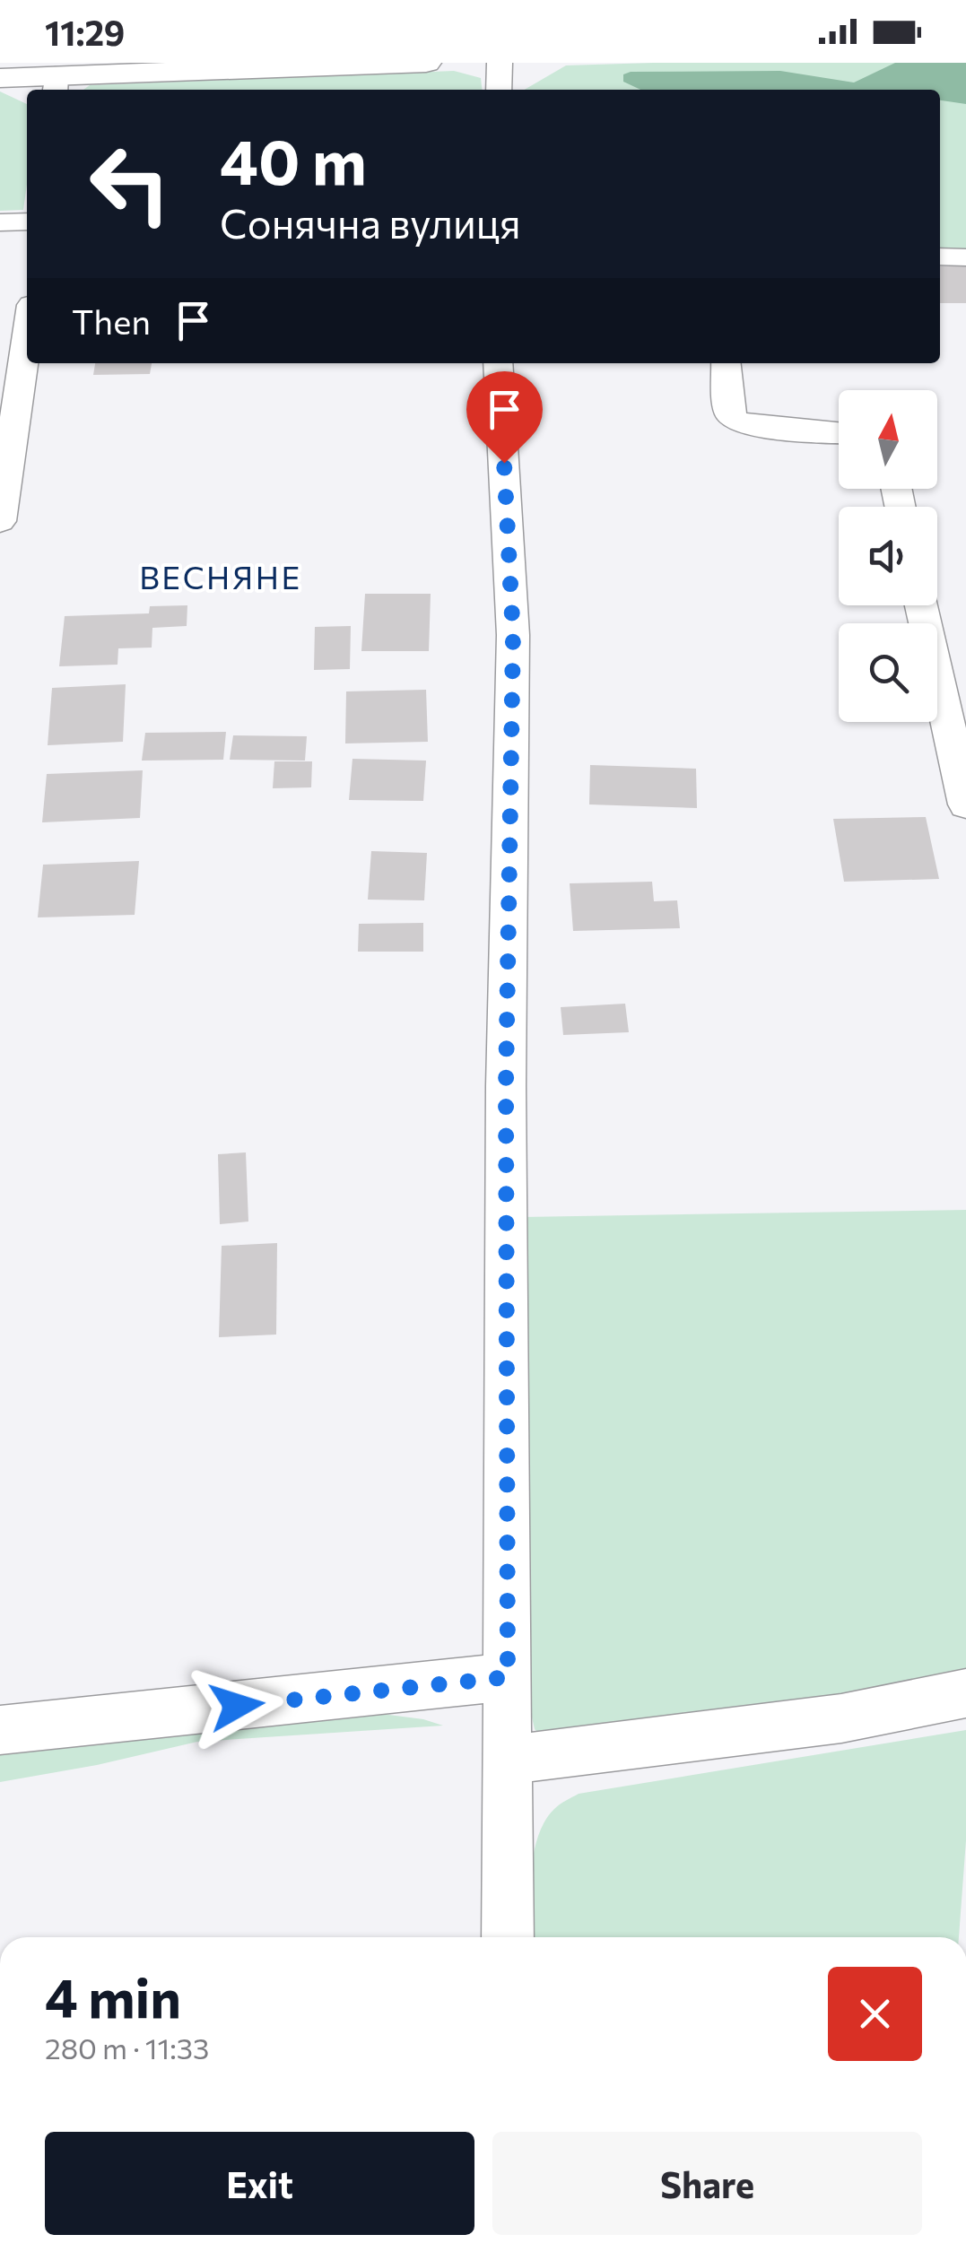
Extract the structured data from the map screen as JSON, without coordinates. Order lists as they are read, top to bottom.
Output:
{
  "districts": ["ВЕСНЯНЕ"],
  "north": "top",
  "page": {
    "status": "11:29",
    "turn": ["40 m", "Сонячна вулиця"],
    "then": "Then",
    "heading": ["4 min", "280 m · 11:33"],
    "buttons": ["Exit", "Share"]
  }
}
